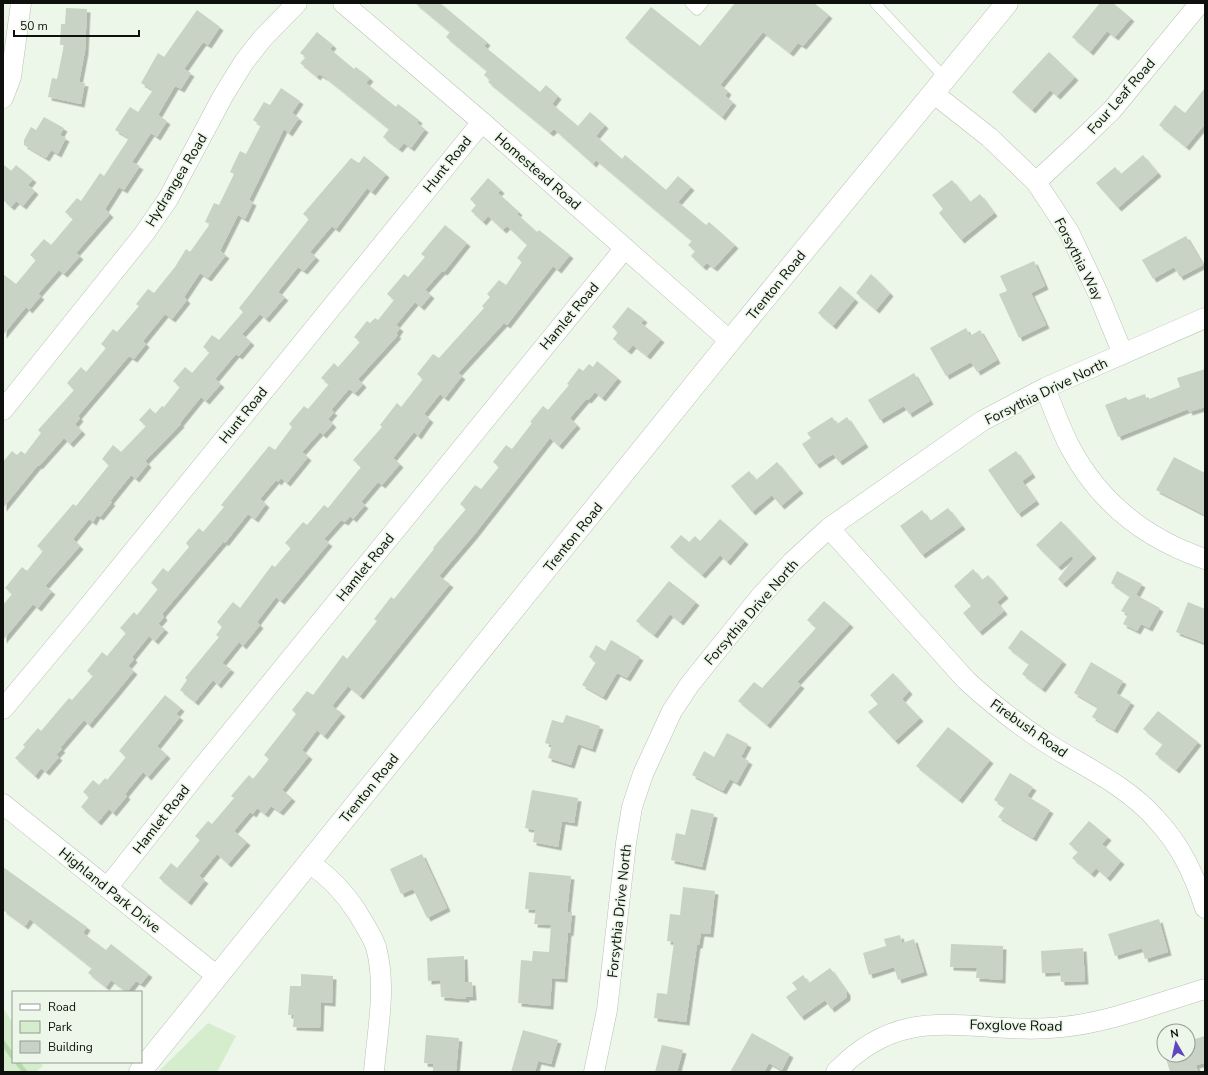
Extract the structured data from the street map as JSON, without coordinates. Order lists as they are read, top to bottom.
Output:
{
  "streets": {
    "main road": ["Trenton Road"],
    "street": [
      "Four Leaf Road",
      "Hunt Road",
      "Homestead Road",
      "Hydrangea Road",
      "Forsythia Way",
      "Hamlet Road",
      "Forsythia Drive North",
      "Firebush Road",
      "Highland Park Drive",
      "Foxglove Road"
    ]
  },
  "crossings": [
    ["Four Leaf Road", "Forsythia Way"],
    ["Hunt Road", "Homestead Road"],
    ["Homestead Road", "Trenton Road"],
    ["Homestead Road", "Hamlet Road"],
    ["Forsythia Way", "Trenton Road"],
    ["Forsythia Way", "Forsythia Drive North"],
    ["Trenton Road", "Highland Park Drive"],
    ["Hamlet Road", "Highland Park Drive"],
    ["Forsythia Drive North", "Firebush Road"]
  ],
  "legend": ["Road", "Park", "Building"],
  "scale_bar": "50 m",
  "north": "top"
}
